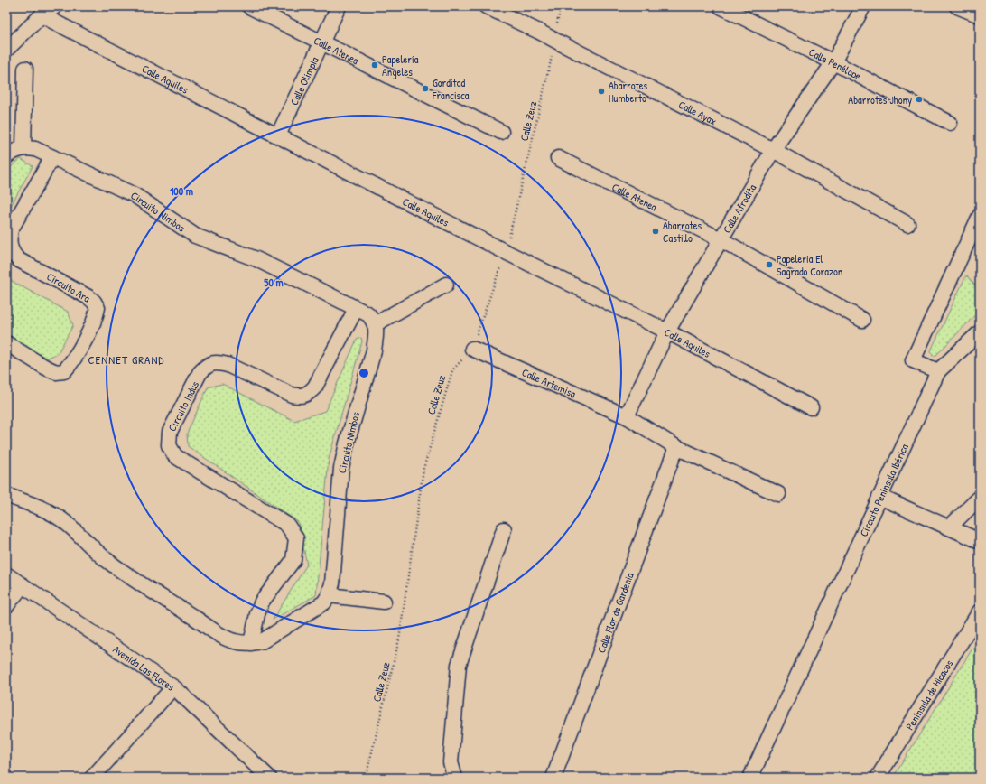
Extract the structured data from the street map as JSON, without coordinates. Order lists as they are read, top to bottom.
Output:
{
  "streets": {
    "street": [
      "Calle Atenea",
      "Calle Penélope",
      "Calle Aquiles",
      "Calle Olimpia",
      "Calle Ayax",
      "Calle Afrodita",
      "Circuito Nimbos",
      "Circuito Ara",
      "Calle Artemisa",
      "Circuito Indus",
      "Circuito Península Ibérica",
      "Calle Flor de Gardenia",
      "Avenida Las Flores",
      "Península de Hicacos"
    ],
    "path": ["Calle Zeuz"]
  },
  "crossings": [
    ["Calle Atenea", "Calle Olimpia"],
    ["Calle Atenea", "Calle Afrodita"],
    ["Calle Penélope", "Calle Afrodita"],
    ["Calle Aquiles", "Calle Olimpia"],
    ["Calle Aquiles", "Calle Zeuz"],
    ["Calle Aquiles", "Calle Afrodita"],
    ["Calle Ayax", "Calle Afrodita"],
    ["Calle Zeuz", "Calle Artemisa"],
    ["Calle Afrodita", "Calle Artemisa"],
    ["Circuito Nimbos", "Circuito Ara"],
    ["Circuito Nimbos", "Circuito Indus"],
    ["Calle Artemisa", "Calle Flor de Gardenia"]
  ],
  "districts": ["CENNET GRAND"],
  "places": [
    "Papelería Angeles",
    "Gorditad Francisca",
    "Abarrotes Humberto",
    "Abarrotes Jhony",
    "Abarrotes Castillo",
    "Papelería El Sagrado Corazon"
  ],
  "rings": ["100 m", "50 m"]
}
